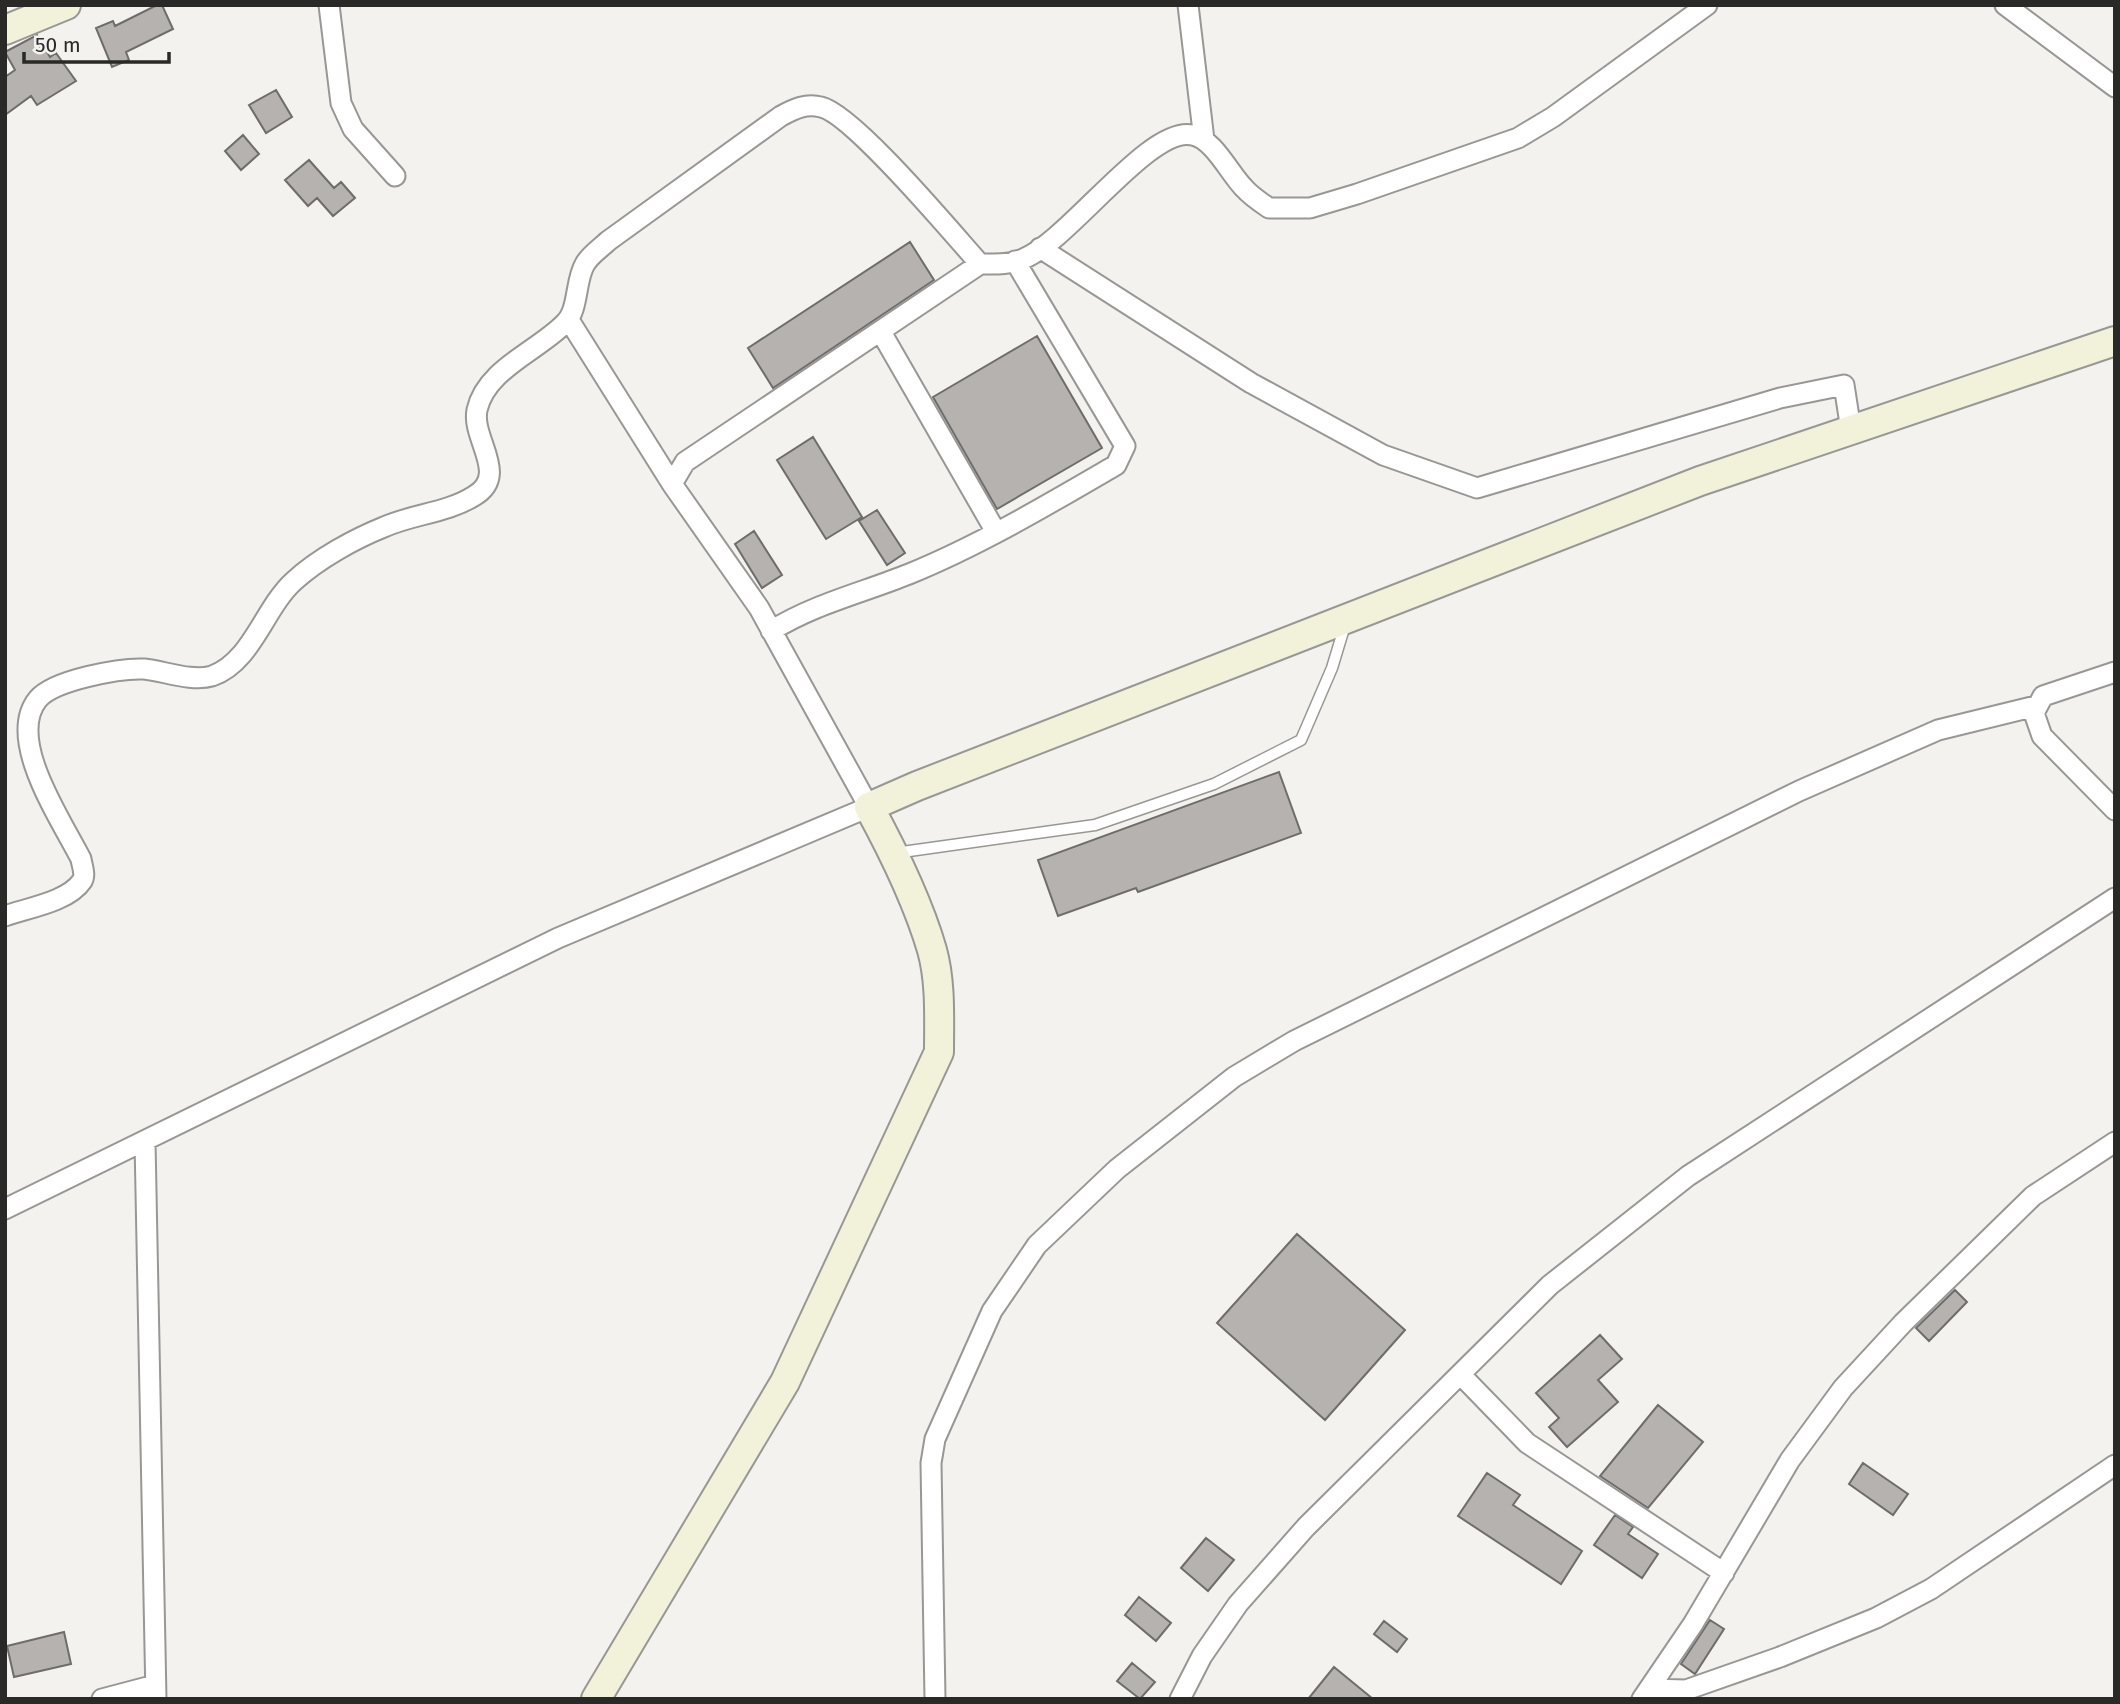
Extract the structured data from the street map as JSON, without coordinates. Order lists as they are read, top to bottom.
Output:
{
  "scale_bar": "50 m"
}
